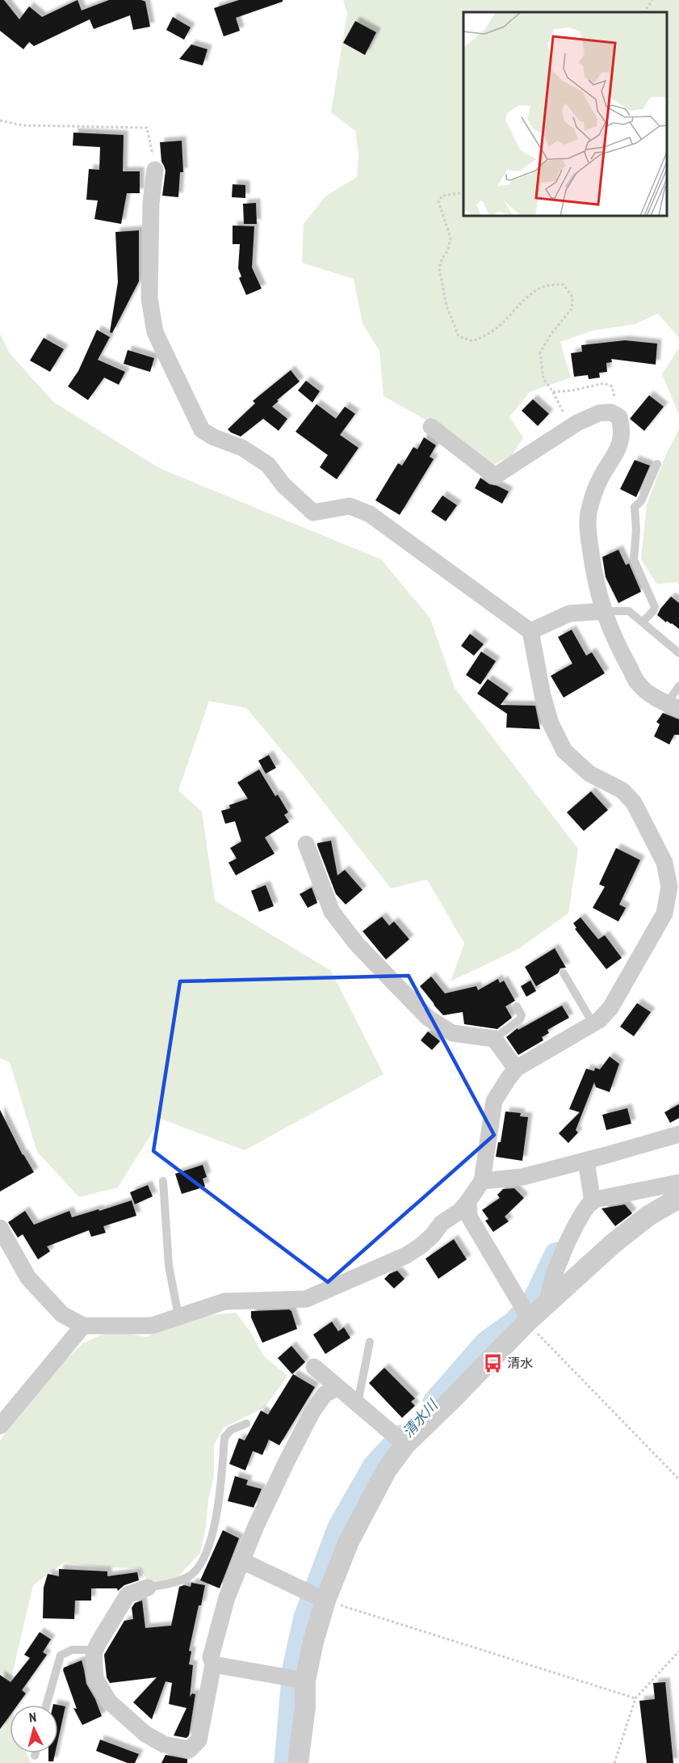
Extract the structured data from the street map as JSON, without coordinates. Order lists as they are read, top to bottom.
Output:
{
  "water": ["清水川"],
  "places": {
    "bus stop": ["清水"]
  },
  "north": "top"
}
